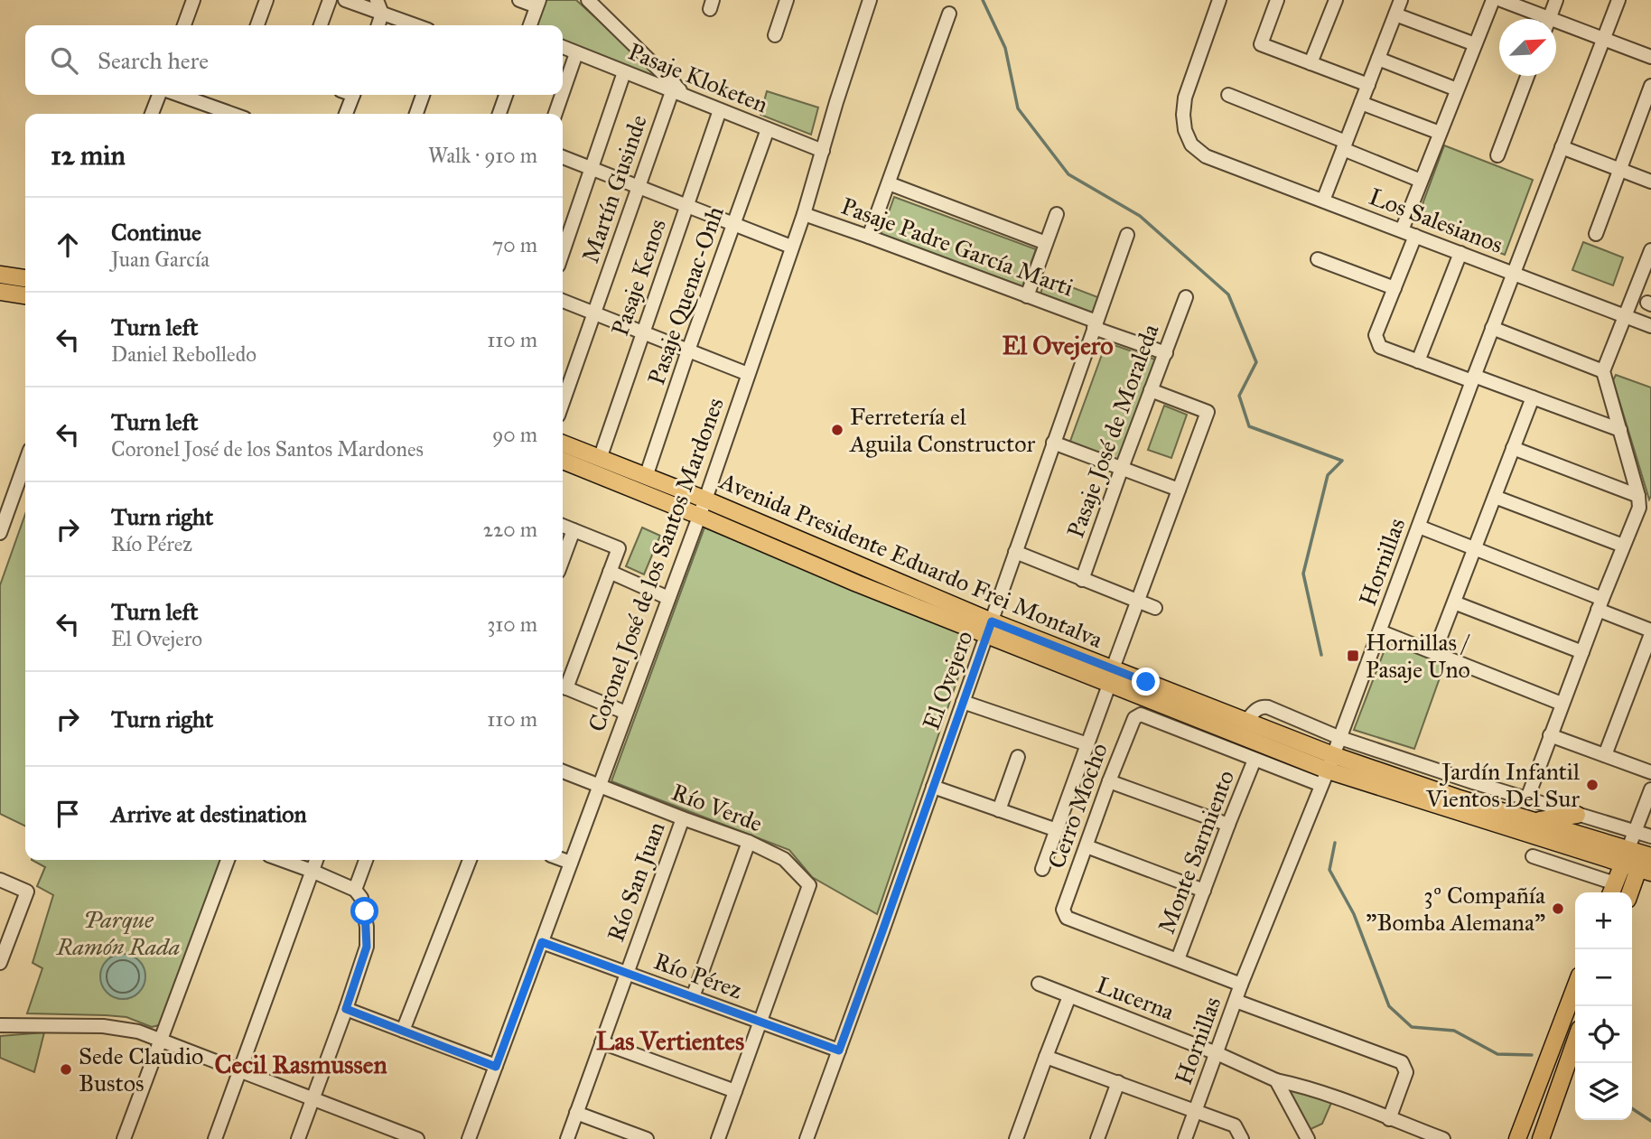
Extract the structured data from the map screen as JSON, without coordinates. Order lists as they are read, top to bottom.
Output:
{
  "streets": {
    "main road": ["Avenida Presidente Eduardo Frei Montalva"],
    "street": [
      "Pasaje Kloketen",
      "Martín Gusinde",
      "Los Salesianos",
      "Pasaje Padre García Marti",
      "Pasaje Kenos",
      "Pasaje Quenac-Onh",
      "Pasaje José de Moraleda",
      "Hornillas",
      "Coronel José de los Santos Mardones",
      "El Ovejero",
      "Cerro Mocho",
      "Río Verde",
      "Monte Sarmiento",
      "Río San Juan",
      "Río Pérez",
      "Lucerna"
    ]
  },
  "crossings": [
    ["Pasaje Kloketen", "Martín Gusinde"],
    ["Pasaje Kloketen", "Pasaje Kenos"],
    ["Pasaje Kloketen", "Pasaje Quenac-Onh"],
    ["Pasaje Kloketen", "Coronel José de los Santos Mardones"],
    ["Los Salesianos", "Hornillas"],
    ["Pasaje Padre García Marti", "Pasaje José de Moraleda"],
    ["Pasaje Padre García Marti", "Coronel José de los Santos Mardones"],
    ["Pasaje Padre García Marti", "El Ovejero"],
    ["Pasaje Kenos", "Avenida Presidente Eduardo Frei Montalva"],
    ["Pasaje Quenac-Onh", "Avenida Presidente Eduardo Frei Montalva"],
    ["Avenida Presidente Eduardo Frei Montalva", "Hornillas"],
    ["Avenida Presidente Eduardo Frei Montalva", "Coronel José de los Santos Mardones"],
    ["Avenida Presidente Eduardo Frei Montalva", "El Ovejero"],
    ["Avenida Presidente Eduardo Frei Montalva", "Cerro Mocho"],
    ["Avenida Presidente Eduardo Frei Montalva", "Monte Sarmiento"],
    ["Hornillas", "Lucerna"],
    ["Coronel José de los Santos Mardones", "Río Verde"],
    ["Coronel José de los Santos Mardones", "Río Pérez"],
    ["El Ovejero", "Río Pérez"],
    ["Cerro Mocho", "Monte Sarmiento"],
    ["Río Verde", "Río San Juan"],
    ["Río Verde", "Río Pérez"],
    ["Río San Juan", "Río Pérez"]
  ],
  "districts": ["El Ovejero", "Las Vertientes", "Cecil Rasmussen"],
  "parks": ["Parque Ramón Rada"],
  "places": {
    "other": [
      "Ferretería el Aguila Constructor",
      "Jardín Infantil Vientos Del Sur",
      "3º Compañía \"Bomba Alemana\"",
      "Sede Claudio Bustos"
    ],
    "transit": ["Hornillas / Pasaje Uno"]
  },
  "north": "top right",
  "page": {
    "search": "Search here",
    "heading": ["12 min", "Walk · 910 m"],
    "list": [
      ["Continue", "Juan García", "70 m"],
      ["Turn left", "Daniel Rebolledo", "110 m"],
      ["Turn left", "Coronel José de los Santos Mardones", "90 m"],
      ["Turn right", "Río Pérez", "220 m"],
      ["Turn left", "El Ovejero", "310 m"],
      ["Turn right", "110 m"],
      "Arrive at destination"
    ],
    "map_buttons": ["+", "−"]
  }
}
